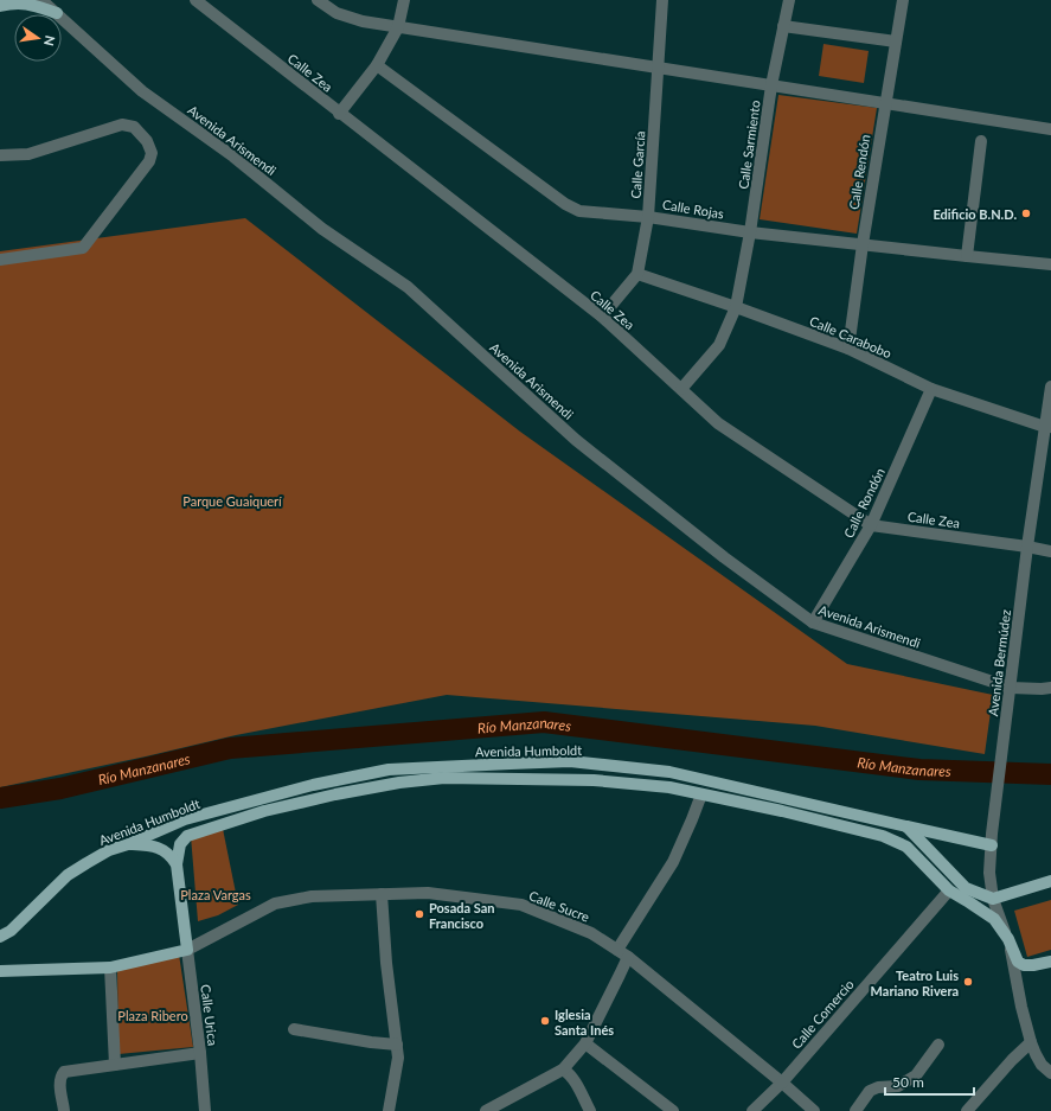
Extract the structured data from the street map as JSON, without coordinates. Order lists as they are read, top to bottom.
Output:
{
  "streets": {
    "main road": ["Avenida Humboldt"],
    "street": [
      "Calle Zea",
      "Avenida Arismendi",
      "Calle Sarmiento",
      "Calle García",
      "Calle Rendón",
      "Calle Rojas",
      "Calle Carabobo",
      "Calle Rondón",
      "Avenida Bermúdez",
      "Calle Sucre",
      "Calle Comercio",
      "Calle Urica"
    ]
  },
  "crossings": [
    ["Calle Zea", "Calle Sarmiento"],
    ["Calle Zea", "Calle García"],
    ["Calle Zea", "Calle Rondón"],
    ["Calle Zea", "Avenida Bermúdez"],
    ["Avenida Arismendi", "Calle Rondón"],
    ["Avenida Arismendi", "Avenida Bermúdez"],
    ["Calle Sarmiento", "Calle Rojas"],
    ["Calle Sarmiento", "Calle Carabobo"],
    ["Calle García", "Calle Rojas"],
    ["Calle García", "Calle Carabobo"],
    ["Calle Rendón", "Calle Rojas"],
    ["Calle Rendón", "Calle Carabobo"],
    ["Calle Carabobo", "Calle Rondón"],
    ["Calle Carabobo", "Avenida Bermúdez"],
    ["Avenida Bermúdez", "Avenida Humboldt"],
    ["Avenida Humboldt", "Calle Comercio"],
    ["Calle Sucre", "Calle Comercio"],
    ["Calle Sucre", "Calle Urica"]
  ],
  "water": ["Río Manzanares"],
  "parks": ["Parque Guaiquerí", "Plaza Vargas", "Plaza Ribero"],
  "places": [
    "Edificio B.N.D.",
    "Posada San Francisco",
    "Teatro Luis Mariano Rivera",
    "Iglesia Santa Inés"
  ],
  "scale_bar": "50 m",
  "north": "right"
}
